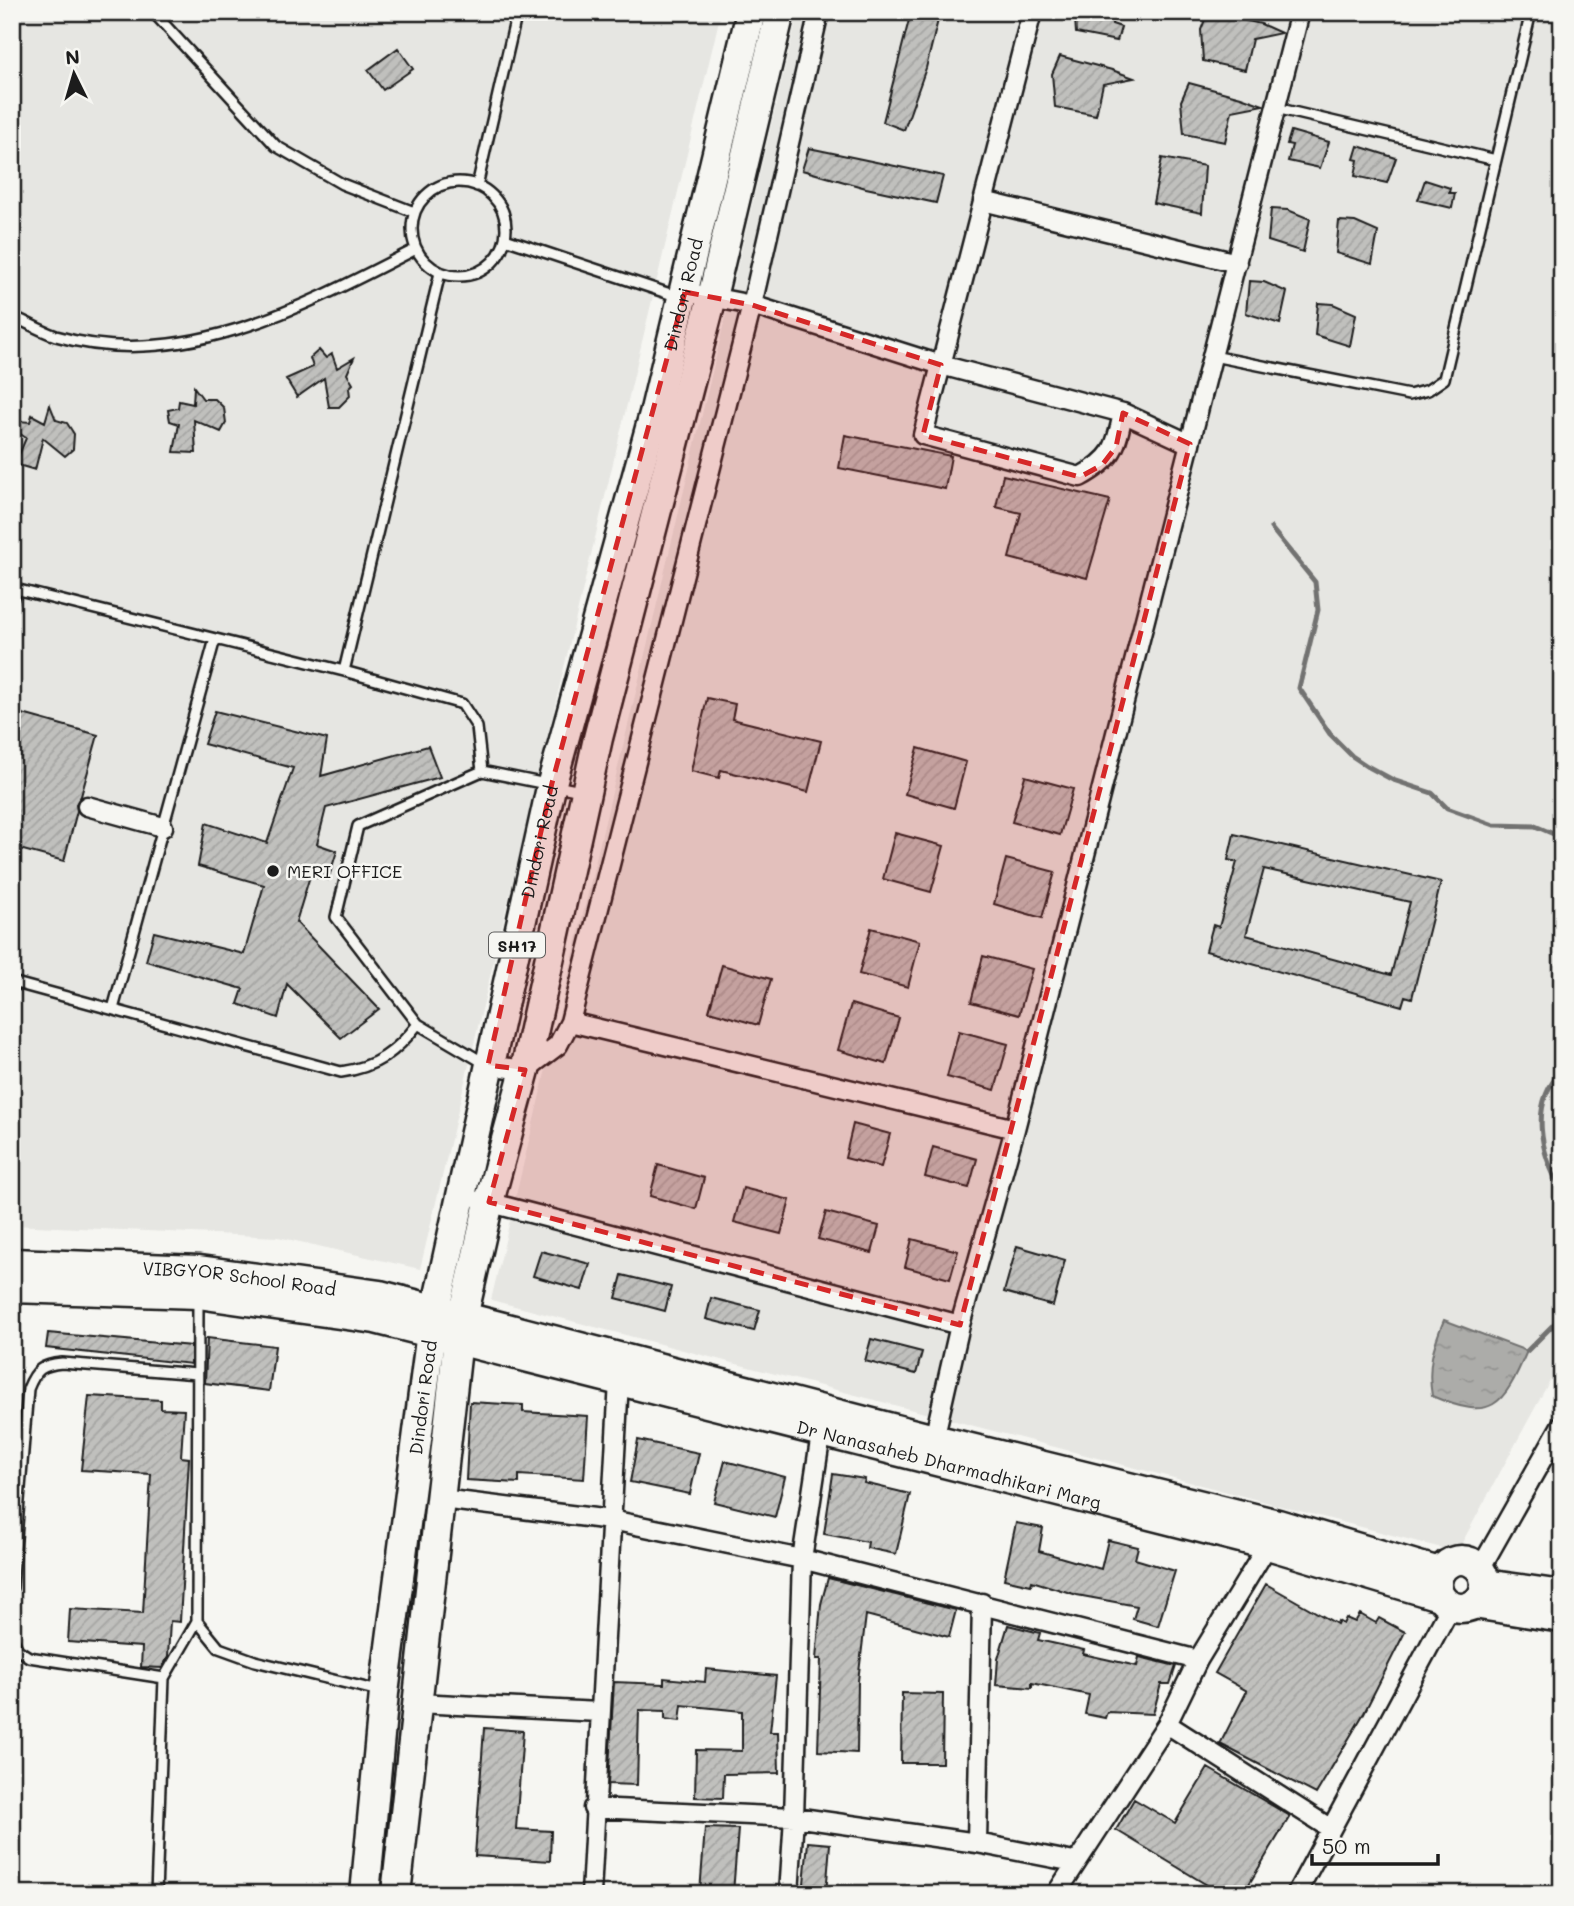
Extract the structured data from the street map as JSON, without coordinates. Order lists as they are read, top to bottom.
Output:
{
  "streets": {
    "main road": [
      "Dindori Road",
      "SH17",
      "VIBGYOR School Road",
      "Dr Nanasaheb Dharmadhikari Marg"
    ]
  },
  "crossings": [
    ["Dindori Road", "VIBGYOR School Road"],
    ["VIBGYOR School Road", "Dr Nanasaheb Dharmadhikari Marg"]
  ],
  "places": ["MERI OFFICE"],
  "scale_bar": "50 m",
  "north": "top"
}
